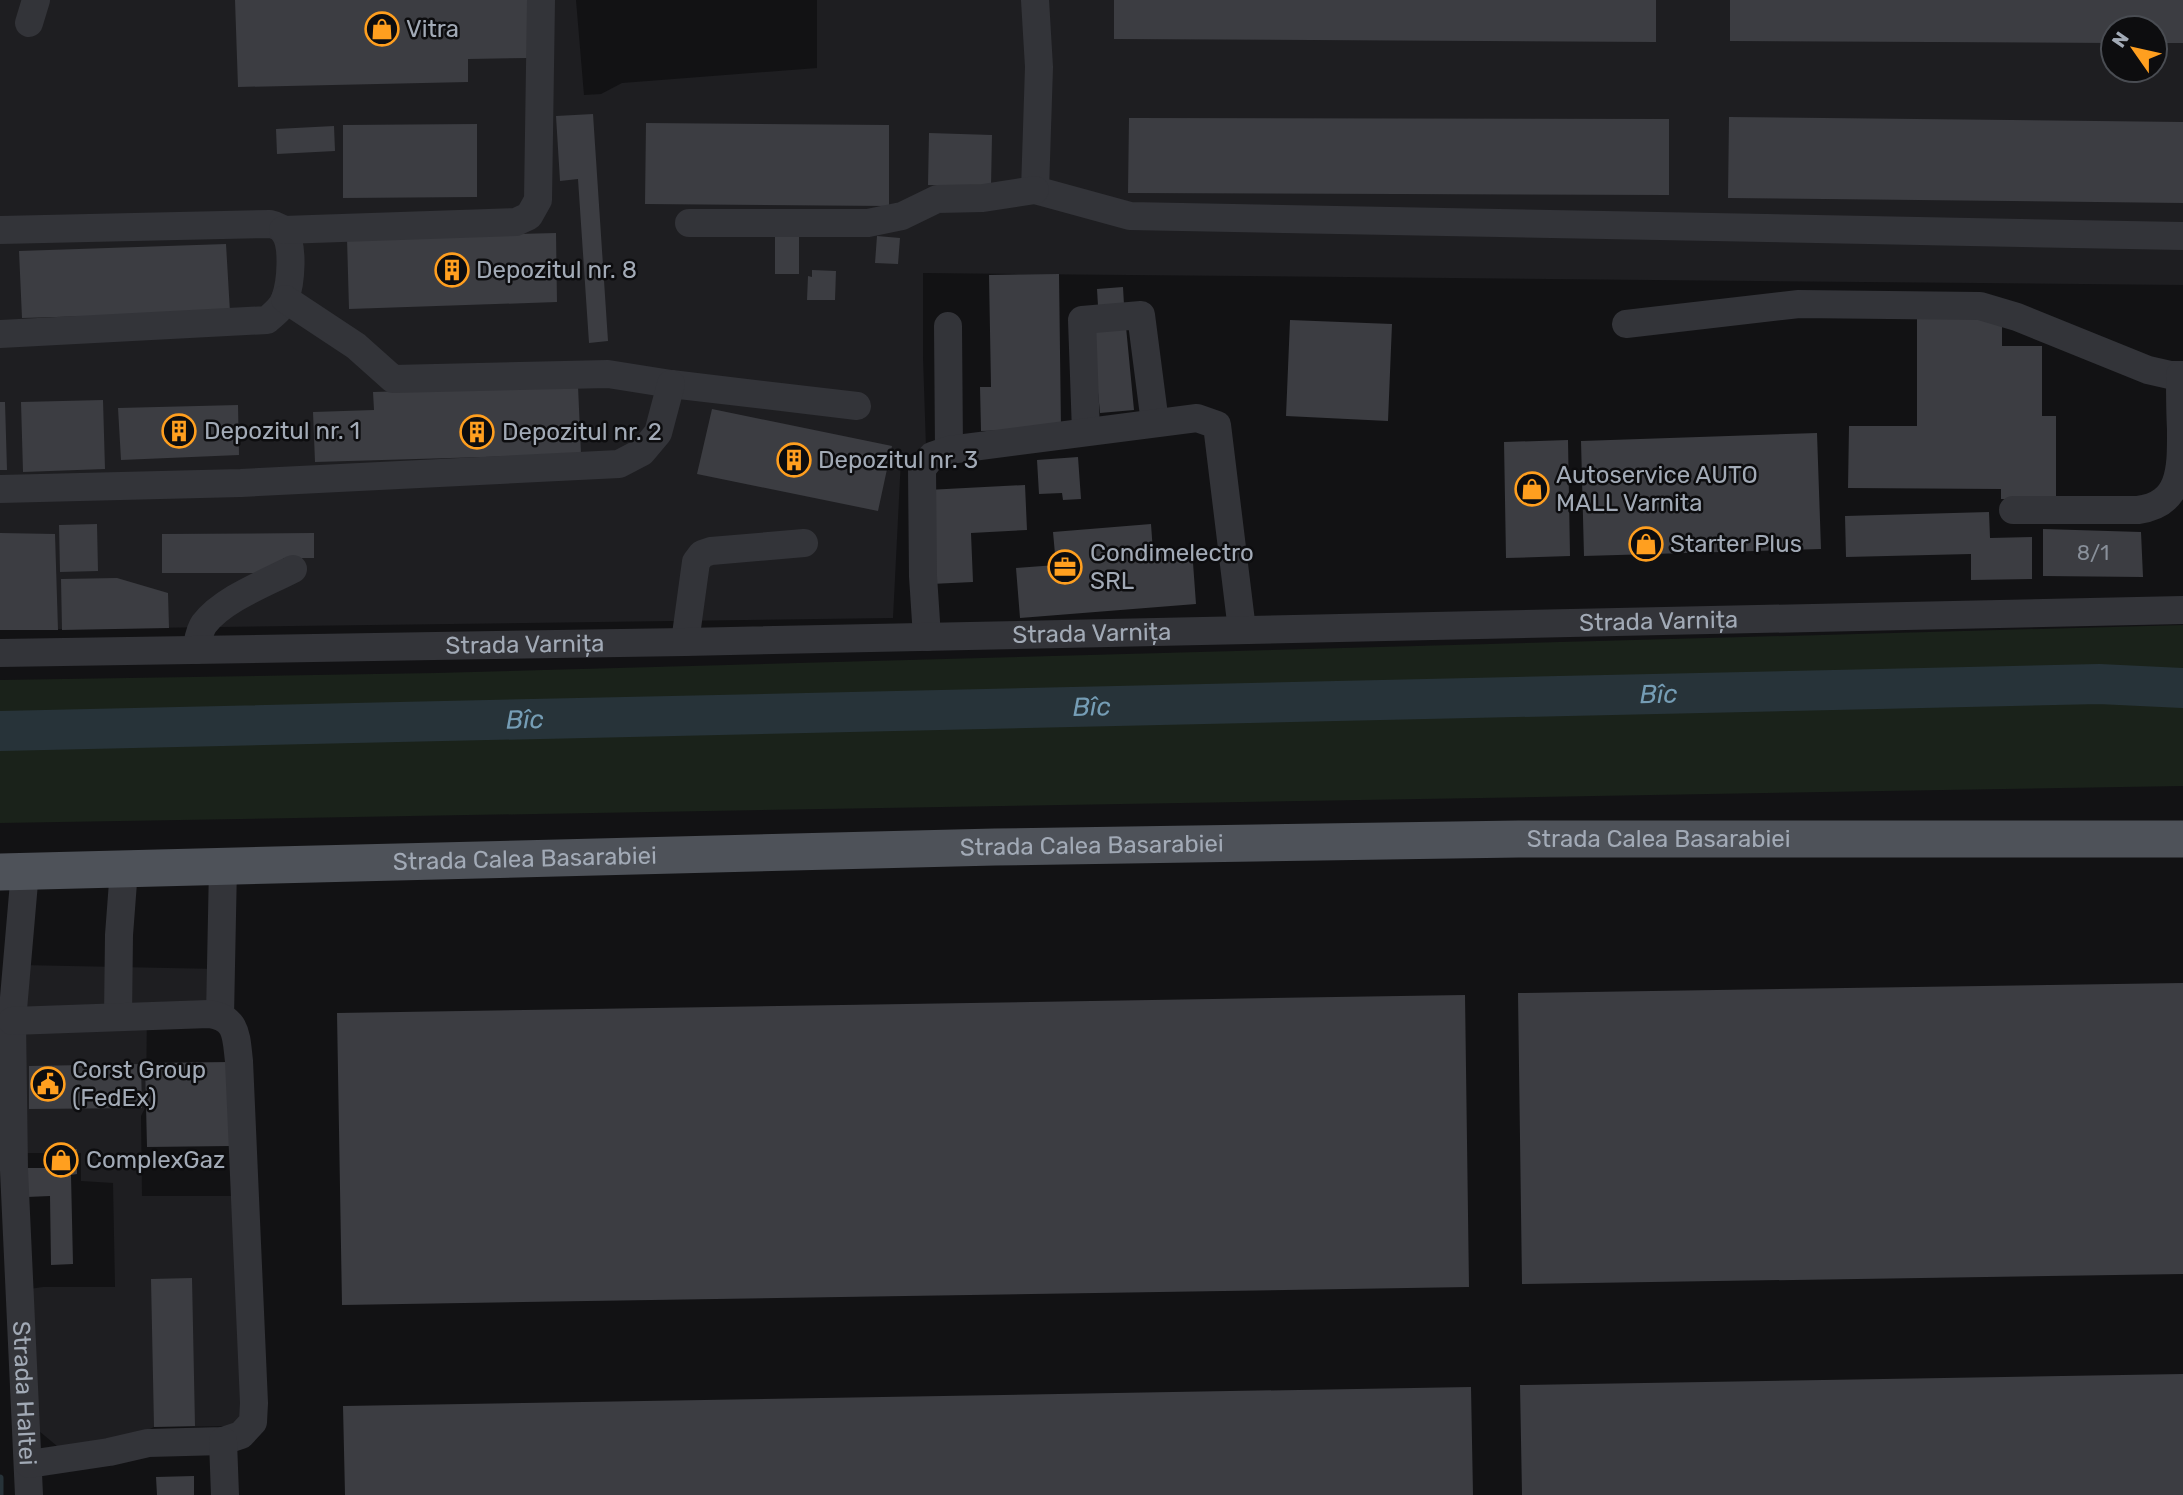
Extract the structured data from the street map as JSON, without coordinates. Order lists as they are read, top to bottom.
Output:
{
  "streets": {
    "main road": ["Strada Calea Basarabiei"],
    "street": ["Strada Varnița", "Strada Haltei"]
  },
  "crossings": [
    ["Strada Calea Basarabiei", "Strada Haltei"]
  ],
  "water": ["Bîc"],
  "places": {
    "shop": [
      "Vitra",
      "Autoservice AUTO MALL Varnita",
      "Starter Plus",
      "ComplexGaz"
    ],
    "building": [
      "Depozitul nr. 8",
      "Depozitul nr. 1",
      "Depozitul nr. 2",
      "Depozitul nr. 3"
    ],
    "office": ["Condimelectro SRL"],
    "public building": ["Corst Group (FedEx)"]
  },
  "house_numbers": ["8/1"],
  "north": "top left"
}
